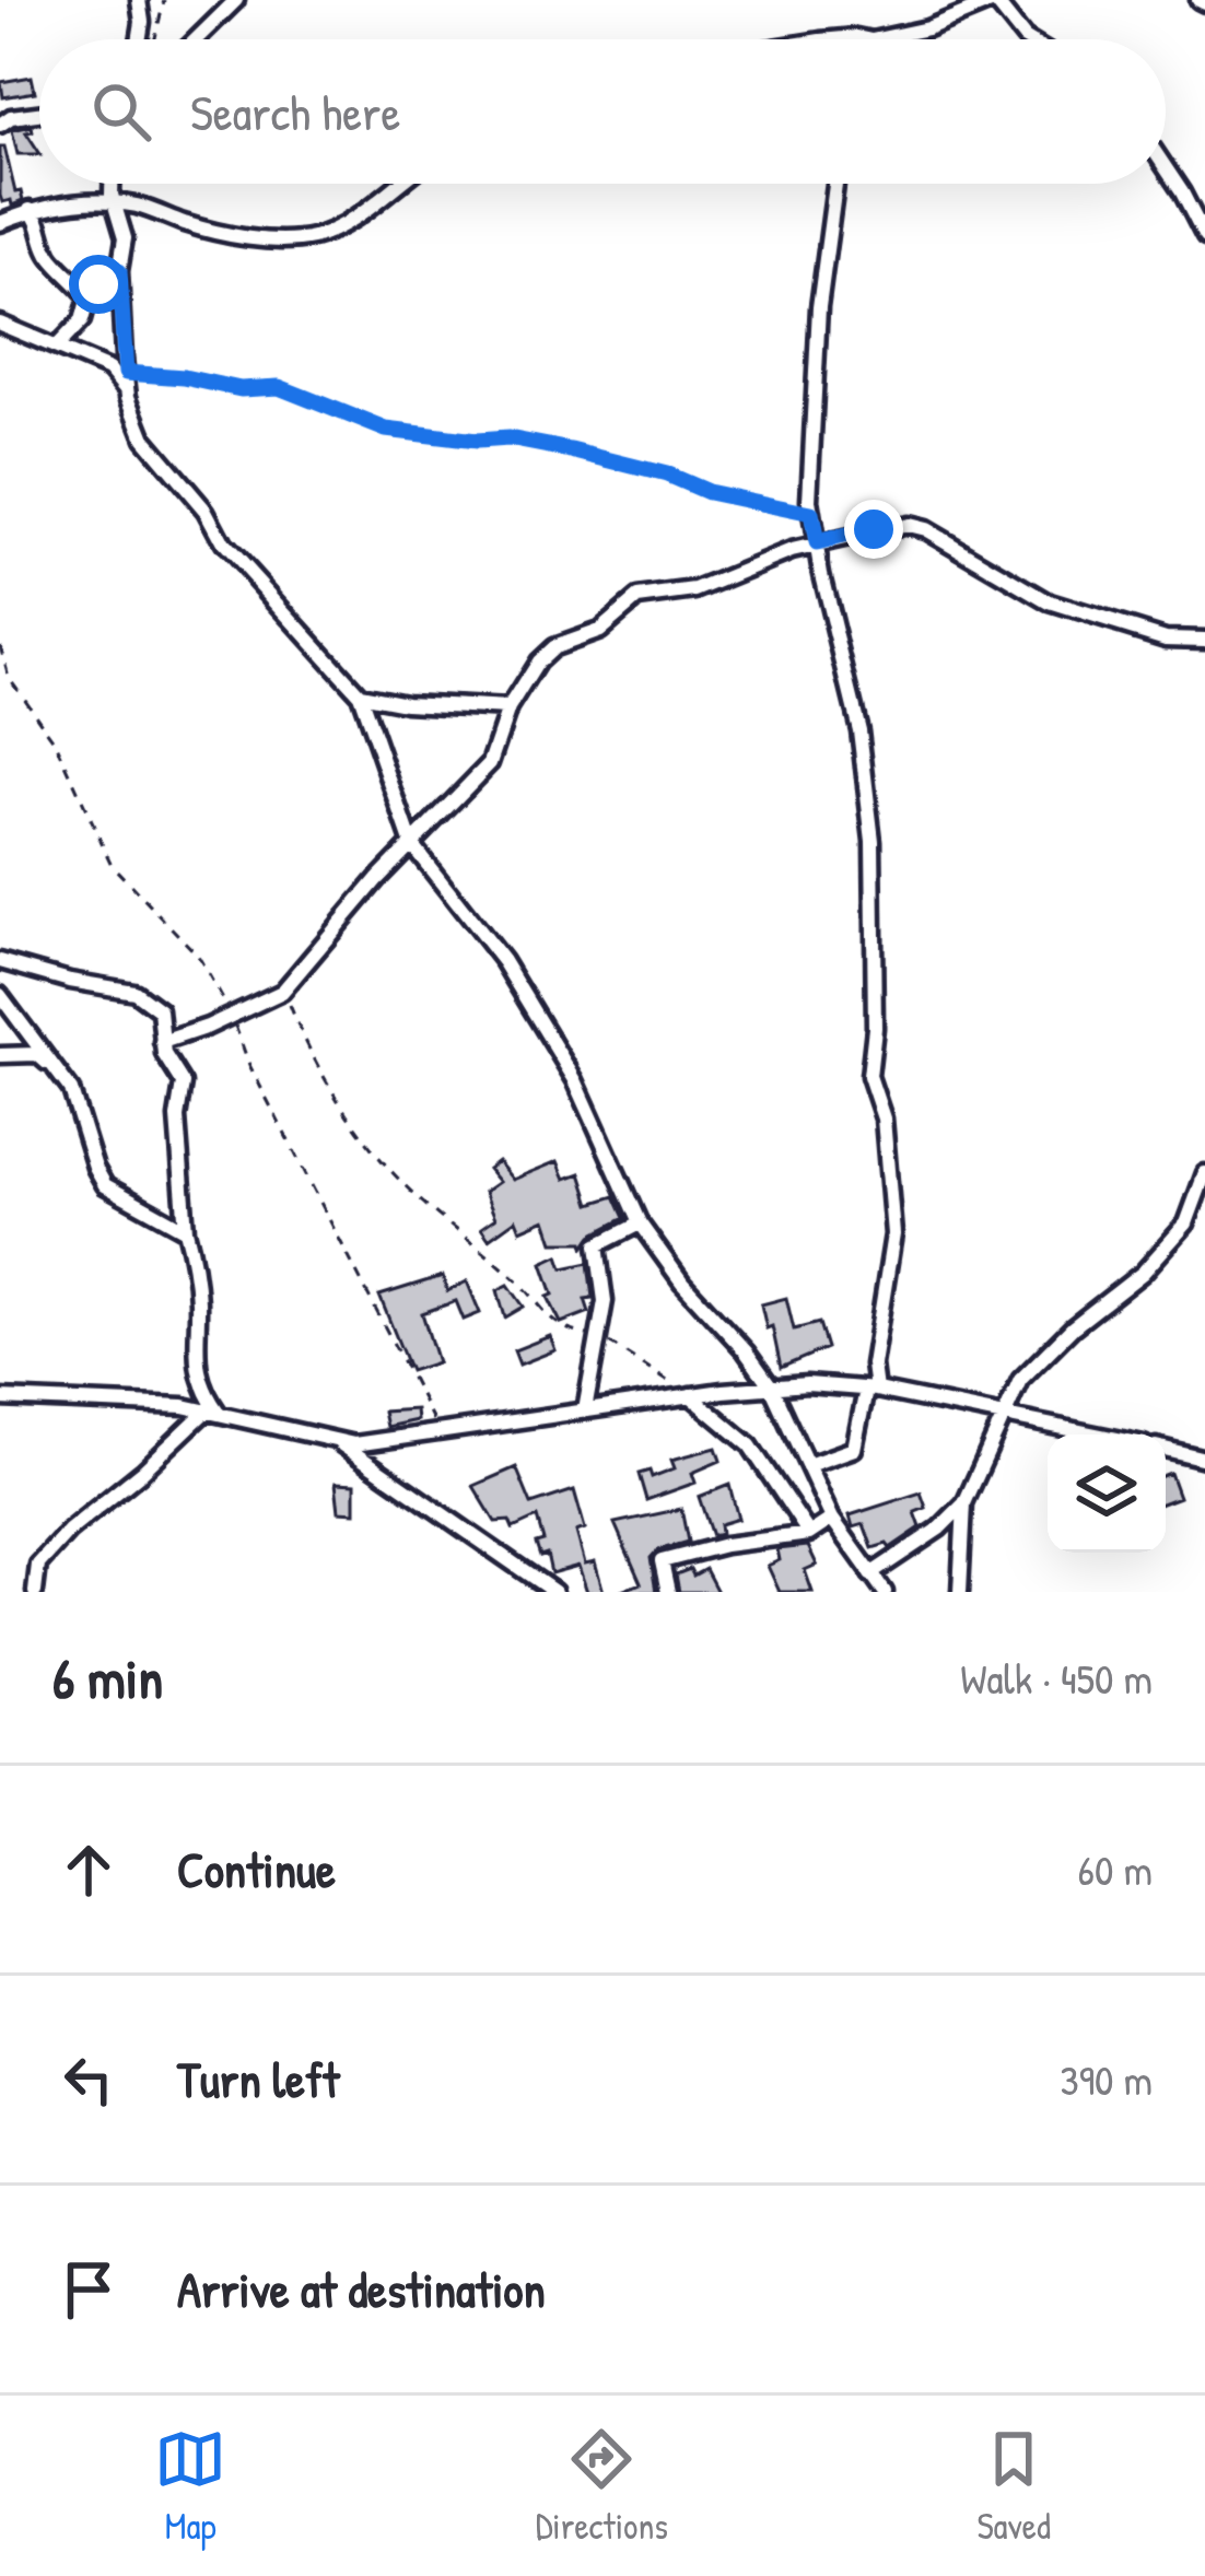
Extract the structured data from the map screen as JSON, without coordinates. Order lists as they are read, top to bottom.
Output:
{
  "page": {
    "search": "Search here",
    "heading": ["6 min", "Walk · 450 m"],
    "list": [
      ["Continue", "60 m"],
      ["Turn left", "390 m"],
      "Arrive at destination"
    ],
    "nav": ["Map", "Directions", "Saved"]
  }
}
